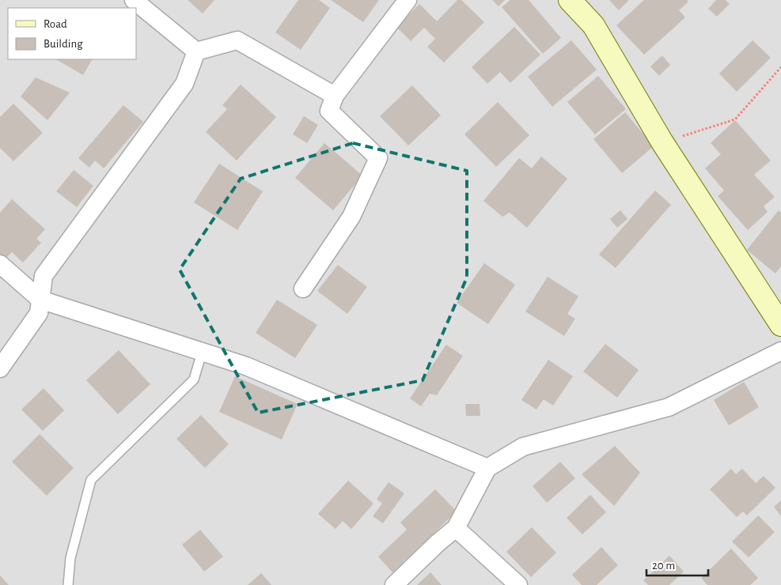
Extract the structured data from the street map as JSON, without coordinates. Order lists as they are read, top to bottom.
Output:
{
  "legend": ["Road", "Building"],
  "scale_bar": "20 m"
}
